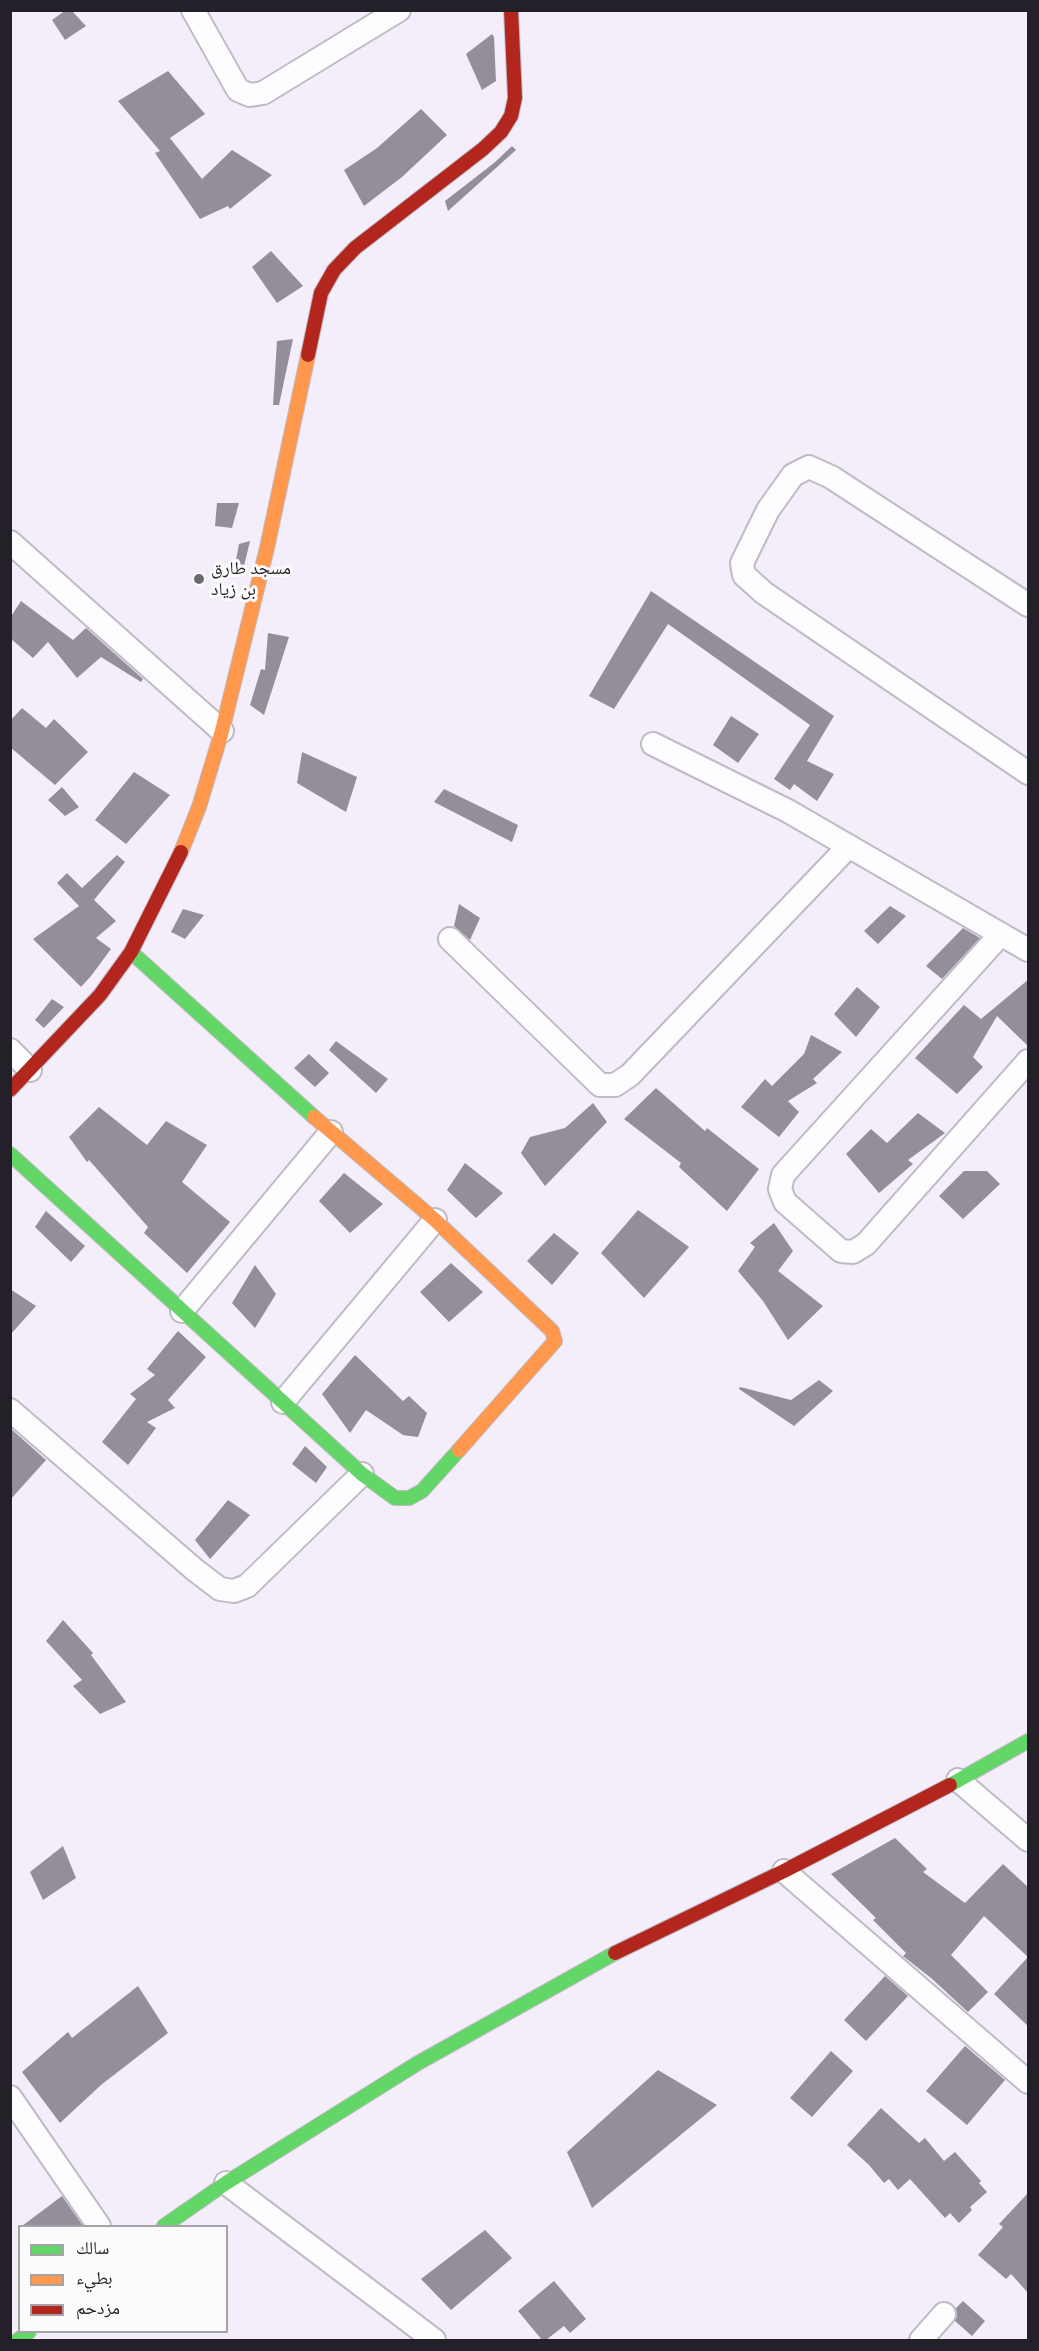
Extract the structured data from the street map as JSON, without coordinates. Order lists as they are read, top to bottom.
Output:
{
  "places": ["مسجد طارق بن زياد"],
  "legend": ["سالك", "بطيء", "مزدحم"]
}
